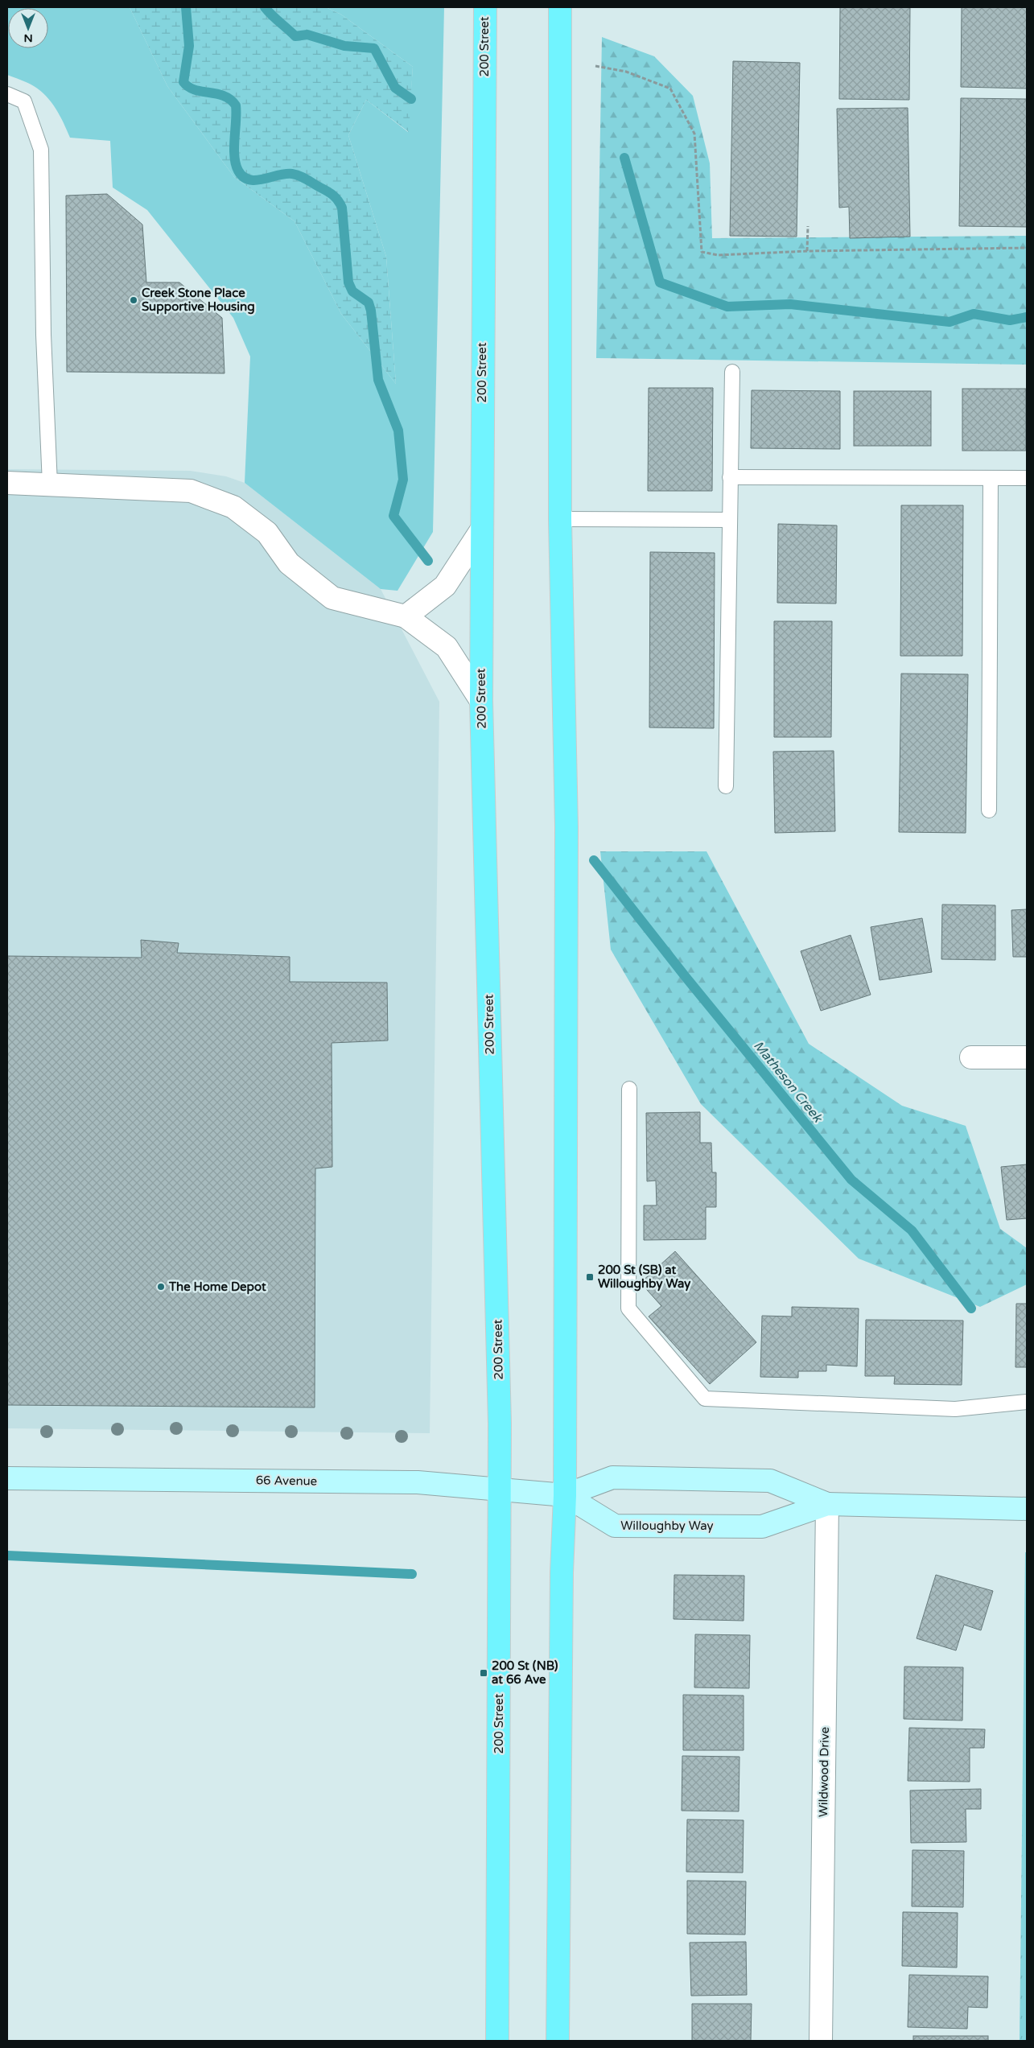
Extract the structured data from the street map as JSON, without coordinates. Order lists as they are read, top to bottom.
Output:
{
  "streets": {
    "main road": ["200 Street"],
    "street": ["66 Avenue", "Willoughby Way", "Wildwood Drive"]
  },
  "crossings": [
    ["200 Street", "66 Avenue"],
    ["66 Avenue", "Willoughby Way"],
    ["Willoughby Way", "Wildwood Drive"]
  ],
  "water": ["Matheson Creek"],
  "places": {
    "other": ["Creek Stone Place Supportive Housing", "The Home Depot"],
    "transit": ["200 St (SB) at Willoughby Way", "200 St (NB) at 66 Ave"]
  },
  "north": "bottom"
}
